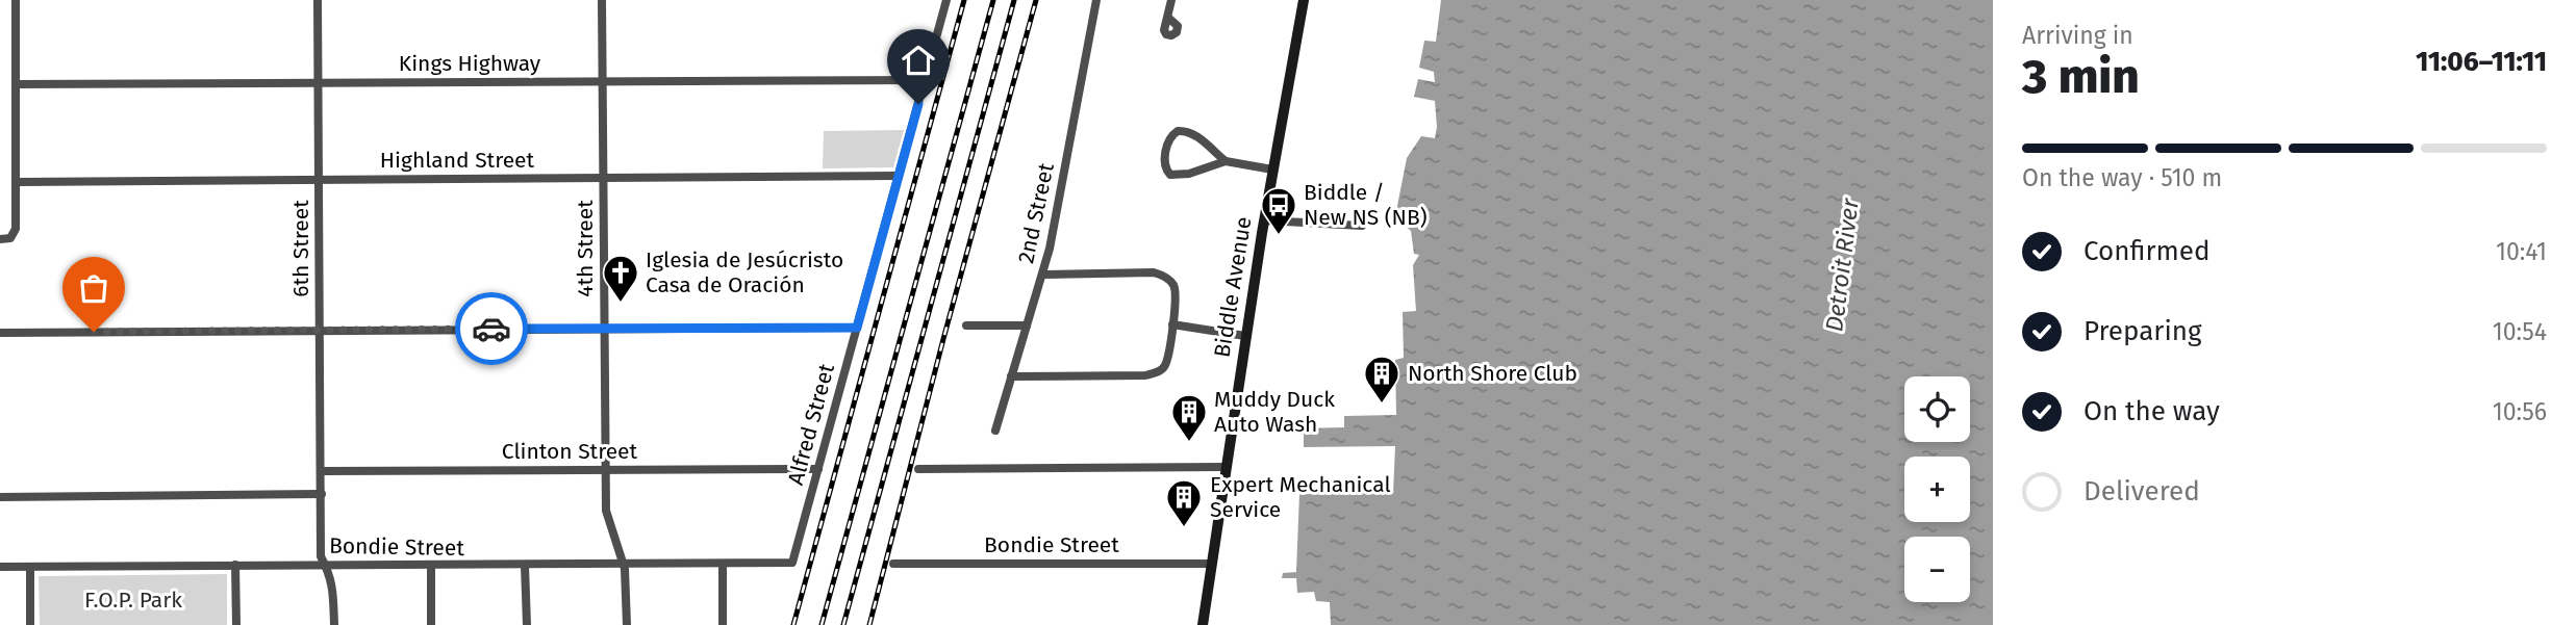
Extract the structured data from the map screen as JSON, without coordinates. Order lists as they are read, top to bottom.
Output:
{
  "streets": {
    "main road": ["Biddle Avenue"],
    "street": [
      "Kings Highway",
      "Highland Street",
      "2nd Street",
      "6th Street",
      "4th Street",
      "Alfred Street",
      "Clinton Street",
      "Bondie Street"
    ]
  },
  "crossings": [
    ["Kings Highway", "6th Street"],
    ["Kings Highway", "4th Street"],
    ["Kings Highway", "Alfred Street"],
    ["Highland Street", "6th Street"],
    ["Highland Street", "4th Street"],
    ["Highland Street", "Alfred Street"],
    ["6th Street", "Clinton Street"],
    ["6th Street", "Bondie Street"],
    ["4th Street", "Clinton Street"],
    ["4th Street", "Bondie Street"],
    ["Biddle Avenue", "Bondie Street"],
    ["Alfred Street", "Clinton Street"],
    ["Alfred Street", "Bondie Street"]
  ],
  "water": ["Detroit River"],
  "parks": ["F.O.P. Park"],
  "places": {
    "bus stop": ["Biddle / New NS (NB)"],
    "church": ["Iglesia de Jesúcristo Casa de Oración"],
    "building": ["North Shore Club", "Muddy Duck Auto Wash", "Expert Mechanical Service"]
  },
  "page": {
    "heading": ["3 min", "Arriving in", "11:06–11:11"],
    "bar": "On the way · 510 m",
    "list": [
      ["Confirmed", "10:41"],
      ["Preparing", "10:54"],
      ["On the way", "10:56"],
      "Delivered"
    ],
    "map_buttons": ["+", "−"]
  }
}
